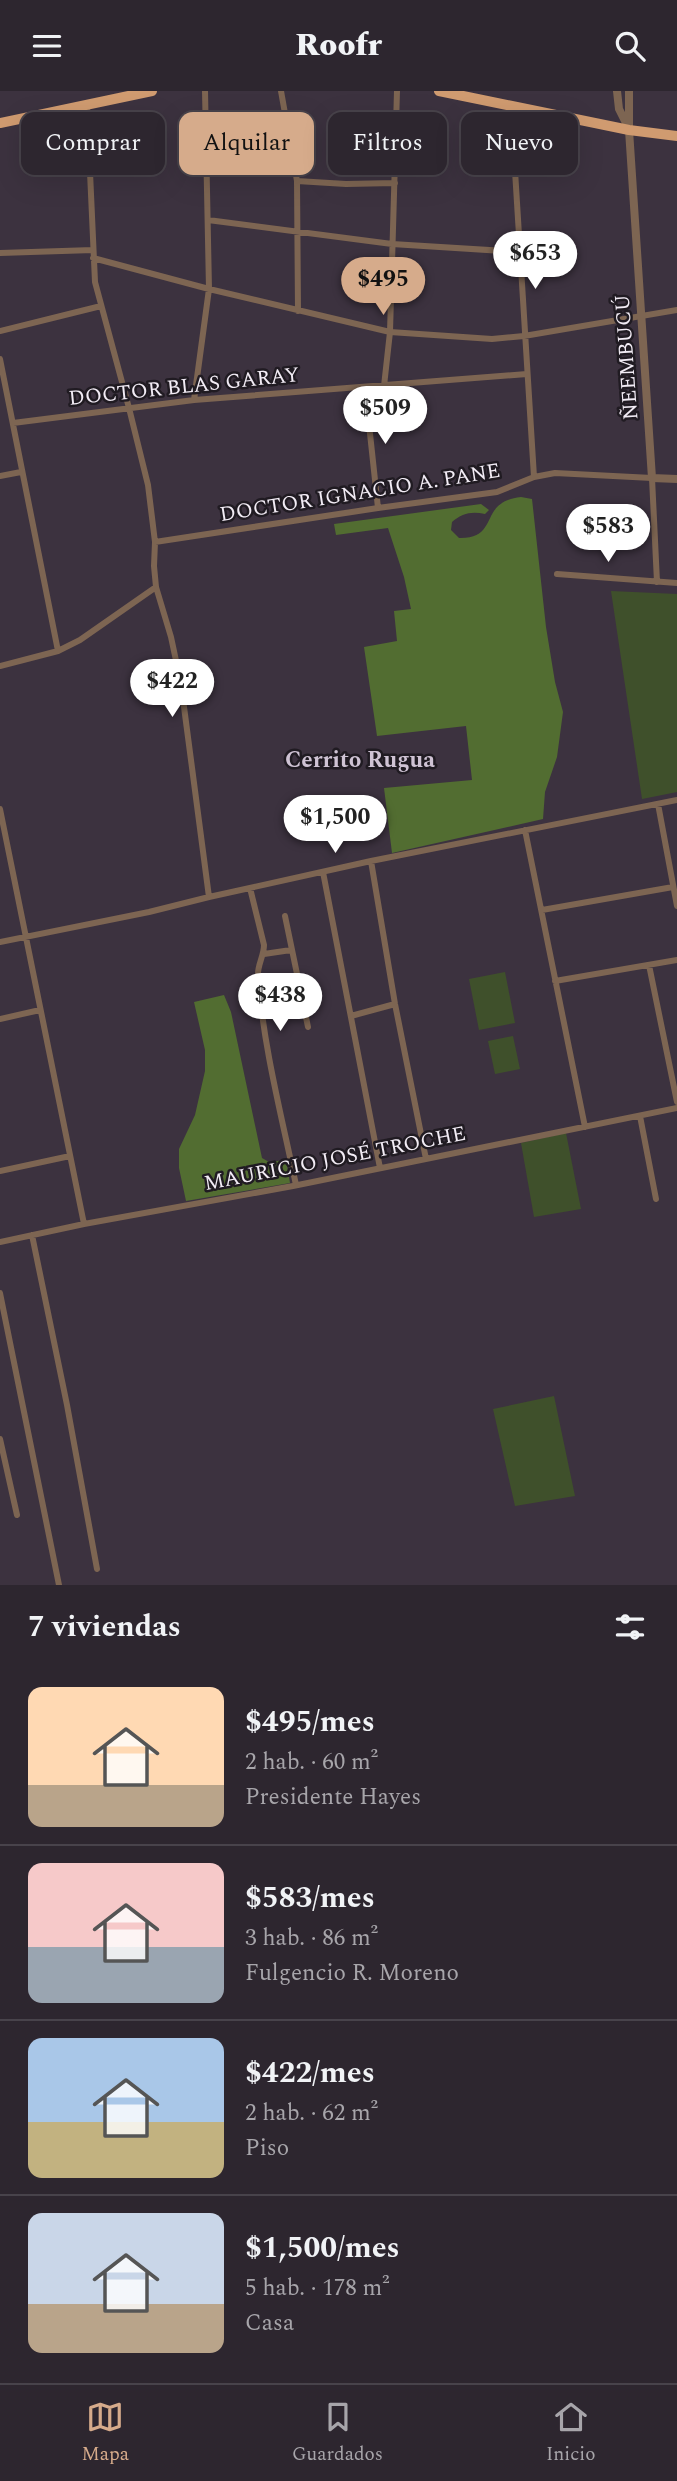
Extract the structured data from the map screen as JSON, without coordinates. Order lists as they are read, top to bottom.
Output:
{
  "streets": {
    "street": [
      "ÑEEMBUCÚ",
      "DOCTOR BLAS GARAY",
      "DOCTOR IGNACIO A. PANE",
      "MAURICIO JOSÉ TROCHE"
    ]
  },
  "crossings": [
    ["ÑEEMBUCÚ", "DOCTOR IGNACIO A. PANE"]
  ],
  "districts": ["Cerrito Rugua"],
  "page": {
    "header": "Roofr",
    "chip": [
      "Comprar",
      "Alquilar",
      "Filtros",
      "Nuevo"
    ],
    "price": [
      "$653",
      "$495",
      "$509",
      "$583",
      "$422",
      "$1,500",
      "$438"
    ],
    "heading": "7 viviendas",
    "list": [
      {
        "name": "$495/mes",
        "note": "2 hab. · 60 m² · Presidente Hayes"
      },
      {
        "name": "$583/mes",
        "note": "3 hab. · 86 m² · Fulgencio R. Moreno"
      },
      {
        "name": "$422/mes",
        "note": "2 hab. · 62 m² · Piso"
      },
      {
        "name": "$1,500/mes",
        "note": "5 hab. · 178 m² · Casa"
      }
    ],
    "tabs": ["Mapa", "Guardados", "Inicio"]
  }
}
